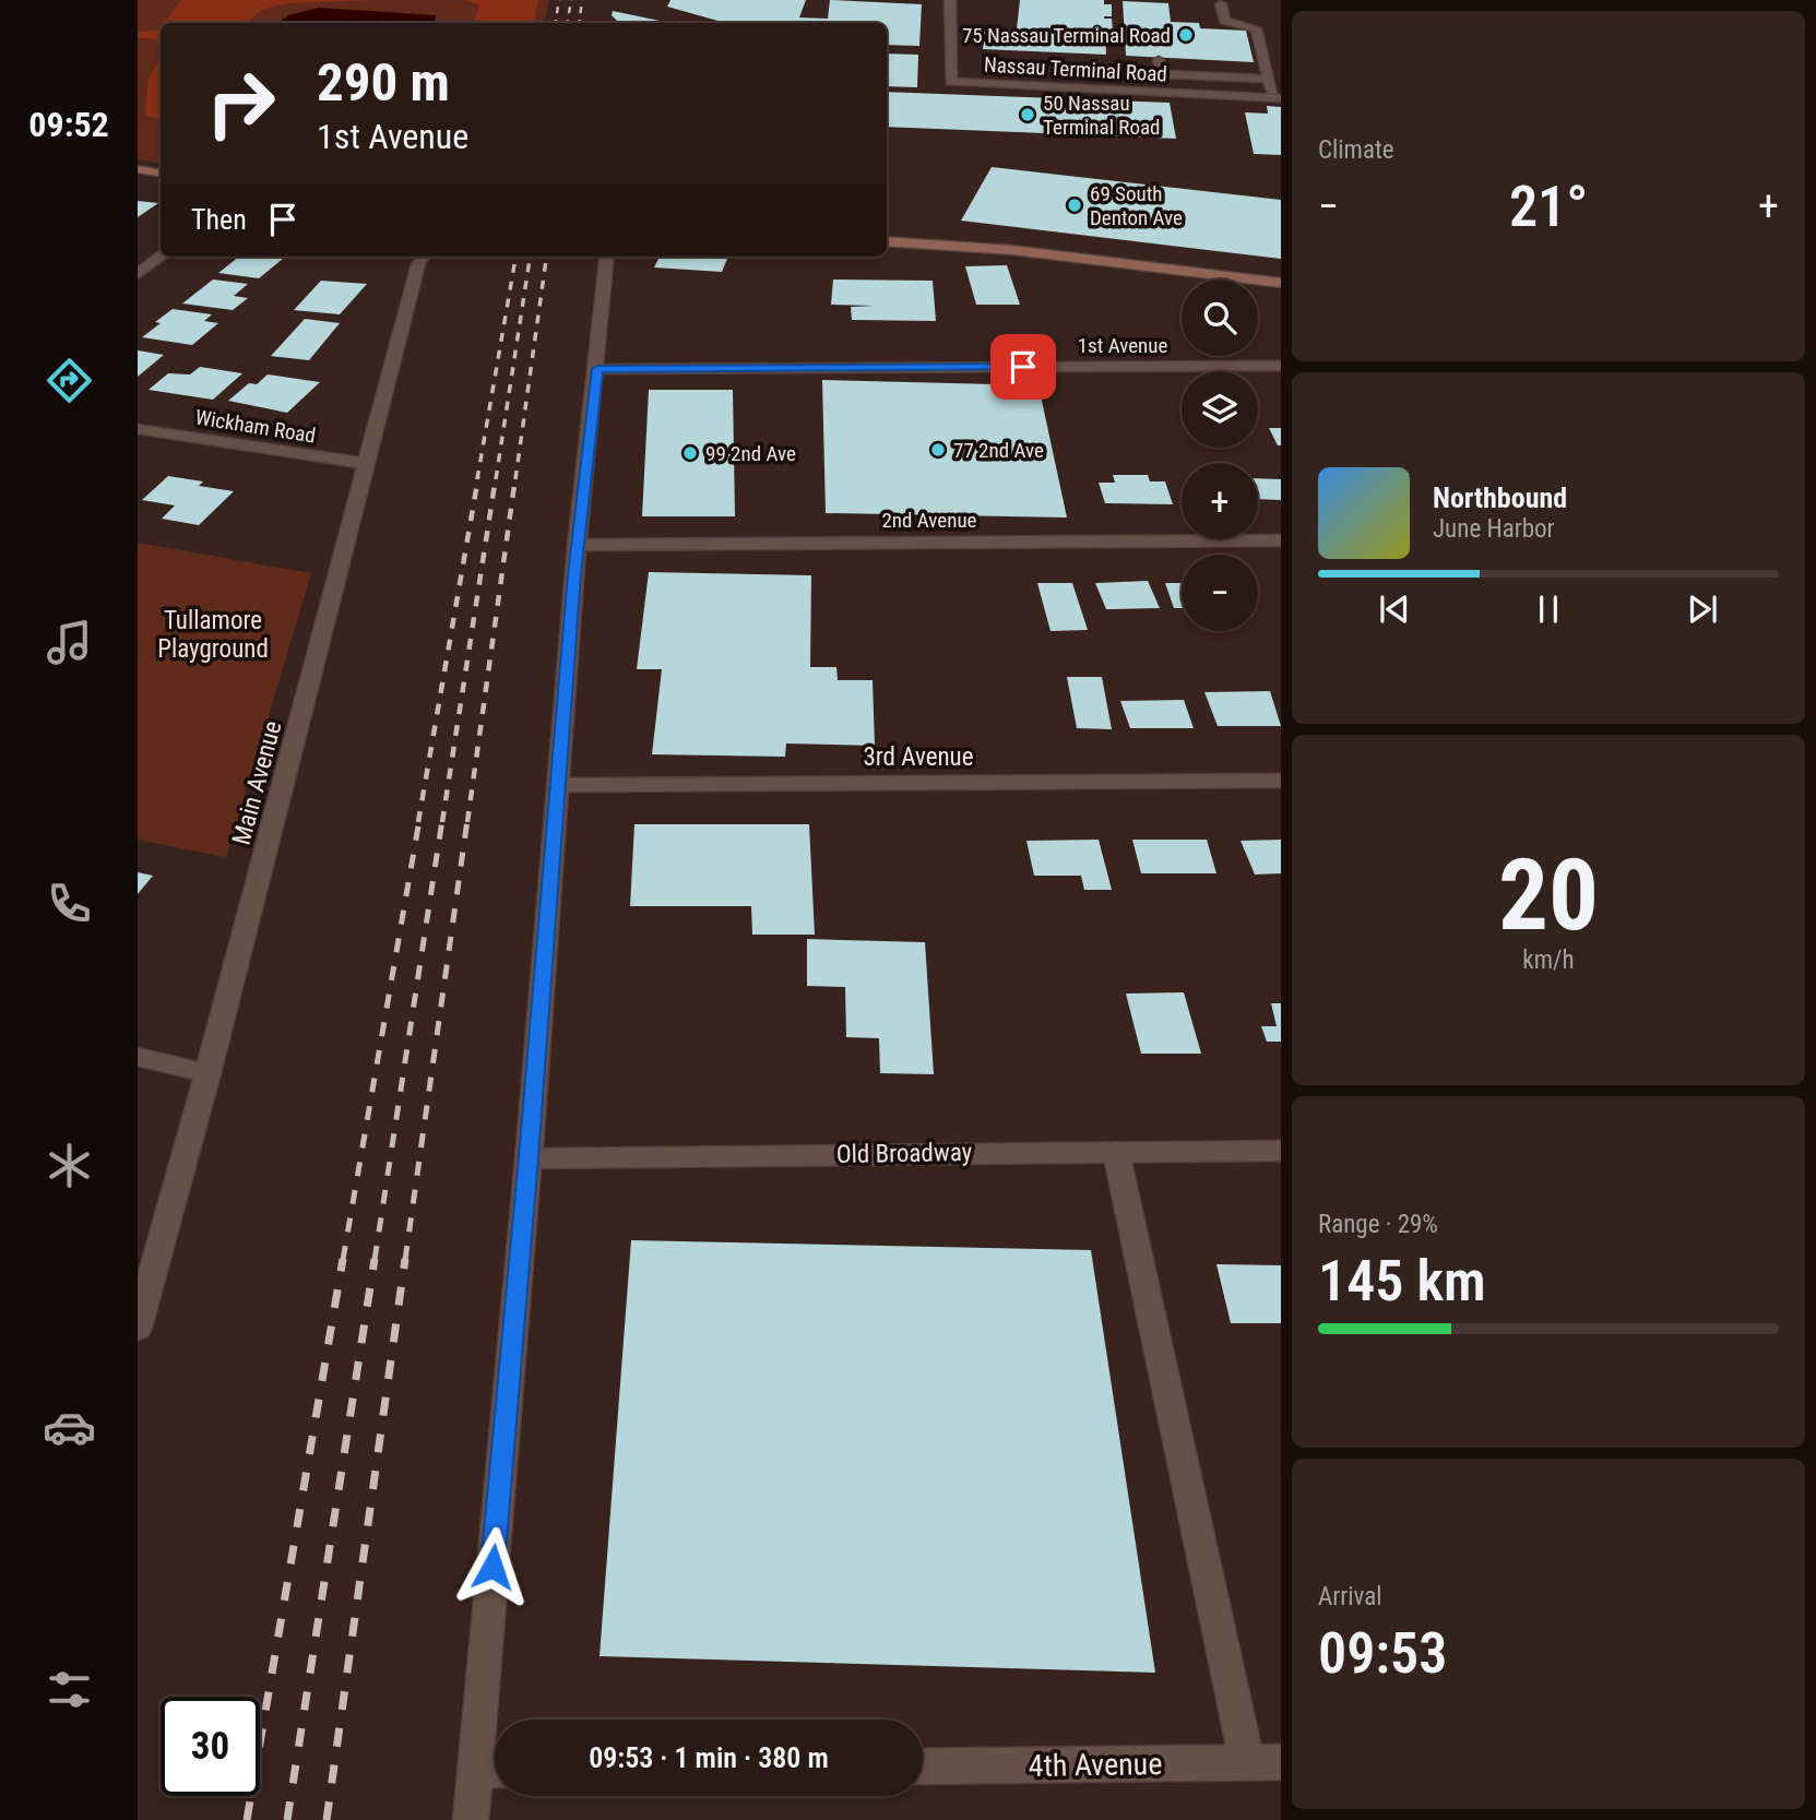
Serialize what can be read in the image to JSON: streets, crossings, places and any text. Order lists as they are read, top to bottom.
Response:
{
  "streets": {
    "street": [
      "Nassau Terminal Road",
      "1st Avenue",
      "Wickham Road",
      "2nd Avenue",
      "3rd Avenue",
      "Main Avenue",
      "Old Broadway",
      "4th Avenue"
    ]
  },
  "crossings": [
    ["Wickham Road", "Main Avenue"]
  ],
  "parks": ["Tullamore Playground"],
  "places": [
    "75 Nassau Terminal Road",
    "50 Nassau Terminal Road",
    "69 South Denton Ave",
    "77 2nd Ave",
    "99 2nd Ave"
  ],
  "page": {
    "tabs": "09:52",
    "tile": [
      "Climate",
      ["20", "km/h"],
      ["Range · 29%", "145 km"],
      ["Arrival", "09:53"]
    ],
    "turn": ["290 m", "1st Avenue"],
    "heat": ["−", "21°", "+"],
    "then": "Then",
    "map_buttons": ["+", "−"],
    "song": ["Northbound", "June Harbor"],
    "limit": "30",
    "trip": "09:53 · 1 min · 380 m"
  }
}
